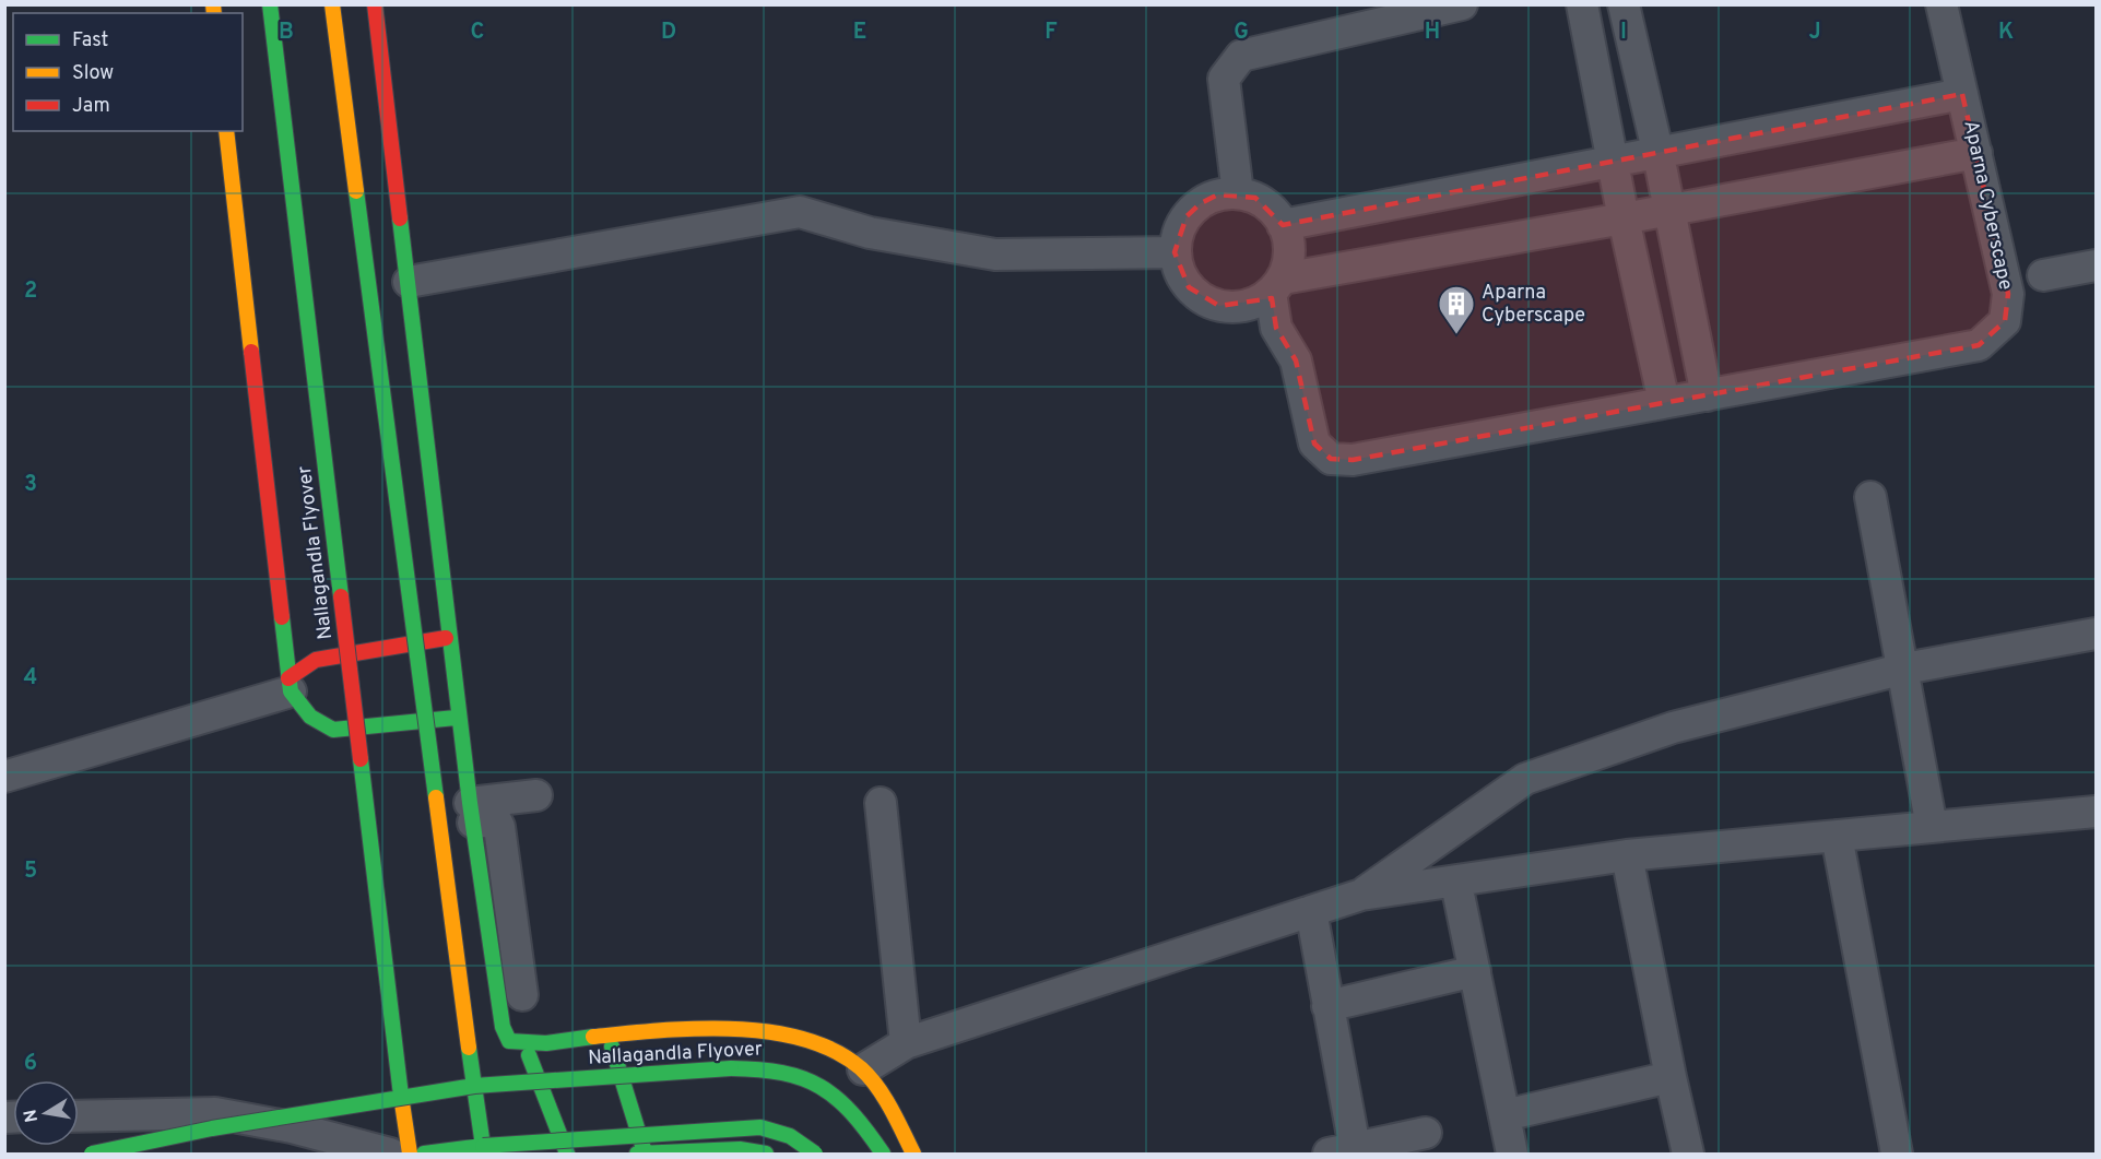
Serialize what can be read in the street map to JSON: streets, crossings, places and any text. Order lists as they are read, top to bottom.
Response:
{
  "streets": {
    "main road": ["Nallagandla Flyover"],
    "street": ["Aparna Cyberscape"]
  },
  "places": {
    "building": ["Aparna Cyberscape"]
  },
  "legend": ["Fast", "Slow", "Jam"],
  "north": "left",
  "grid": {
    "columns": [
      "B",
      "C",
      "D",
      "E",
      "F",
      "G",
      "H",
      "I",
      "J",
      "K"
    ],
    "rows": [
      "2",
      "3",
      "4",
      "5",
      "6"
    ]
  }
}
